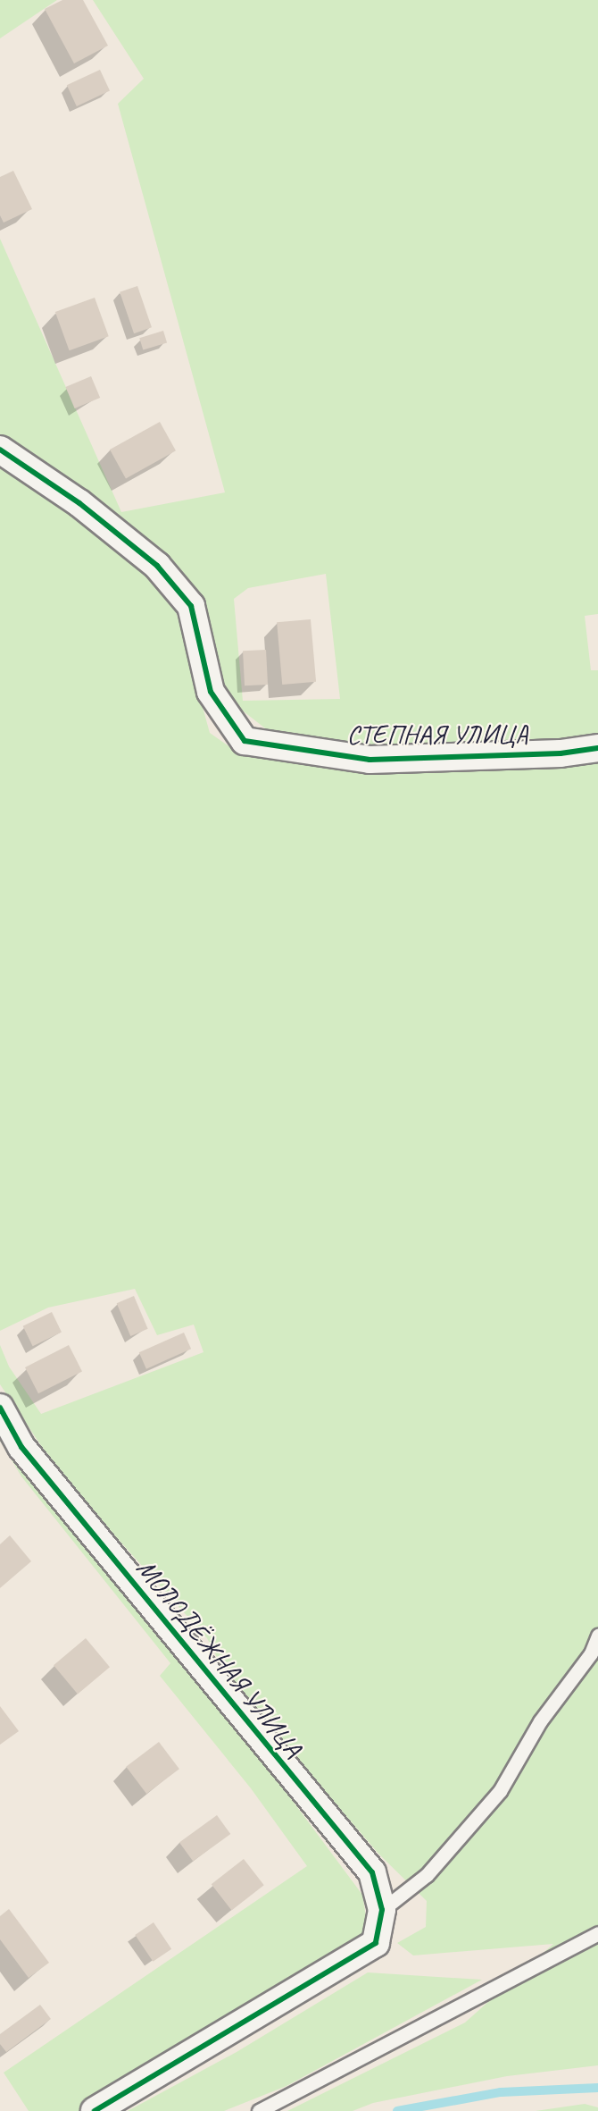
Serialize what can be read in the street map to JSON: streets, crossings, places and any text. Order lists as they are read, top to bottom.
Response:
{
  "streets": {
    "street": ["СТЕПНАЯ УЛИЦА", "МОЛОДЁЖНАЯ УЛИЦА"]
  }
}
